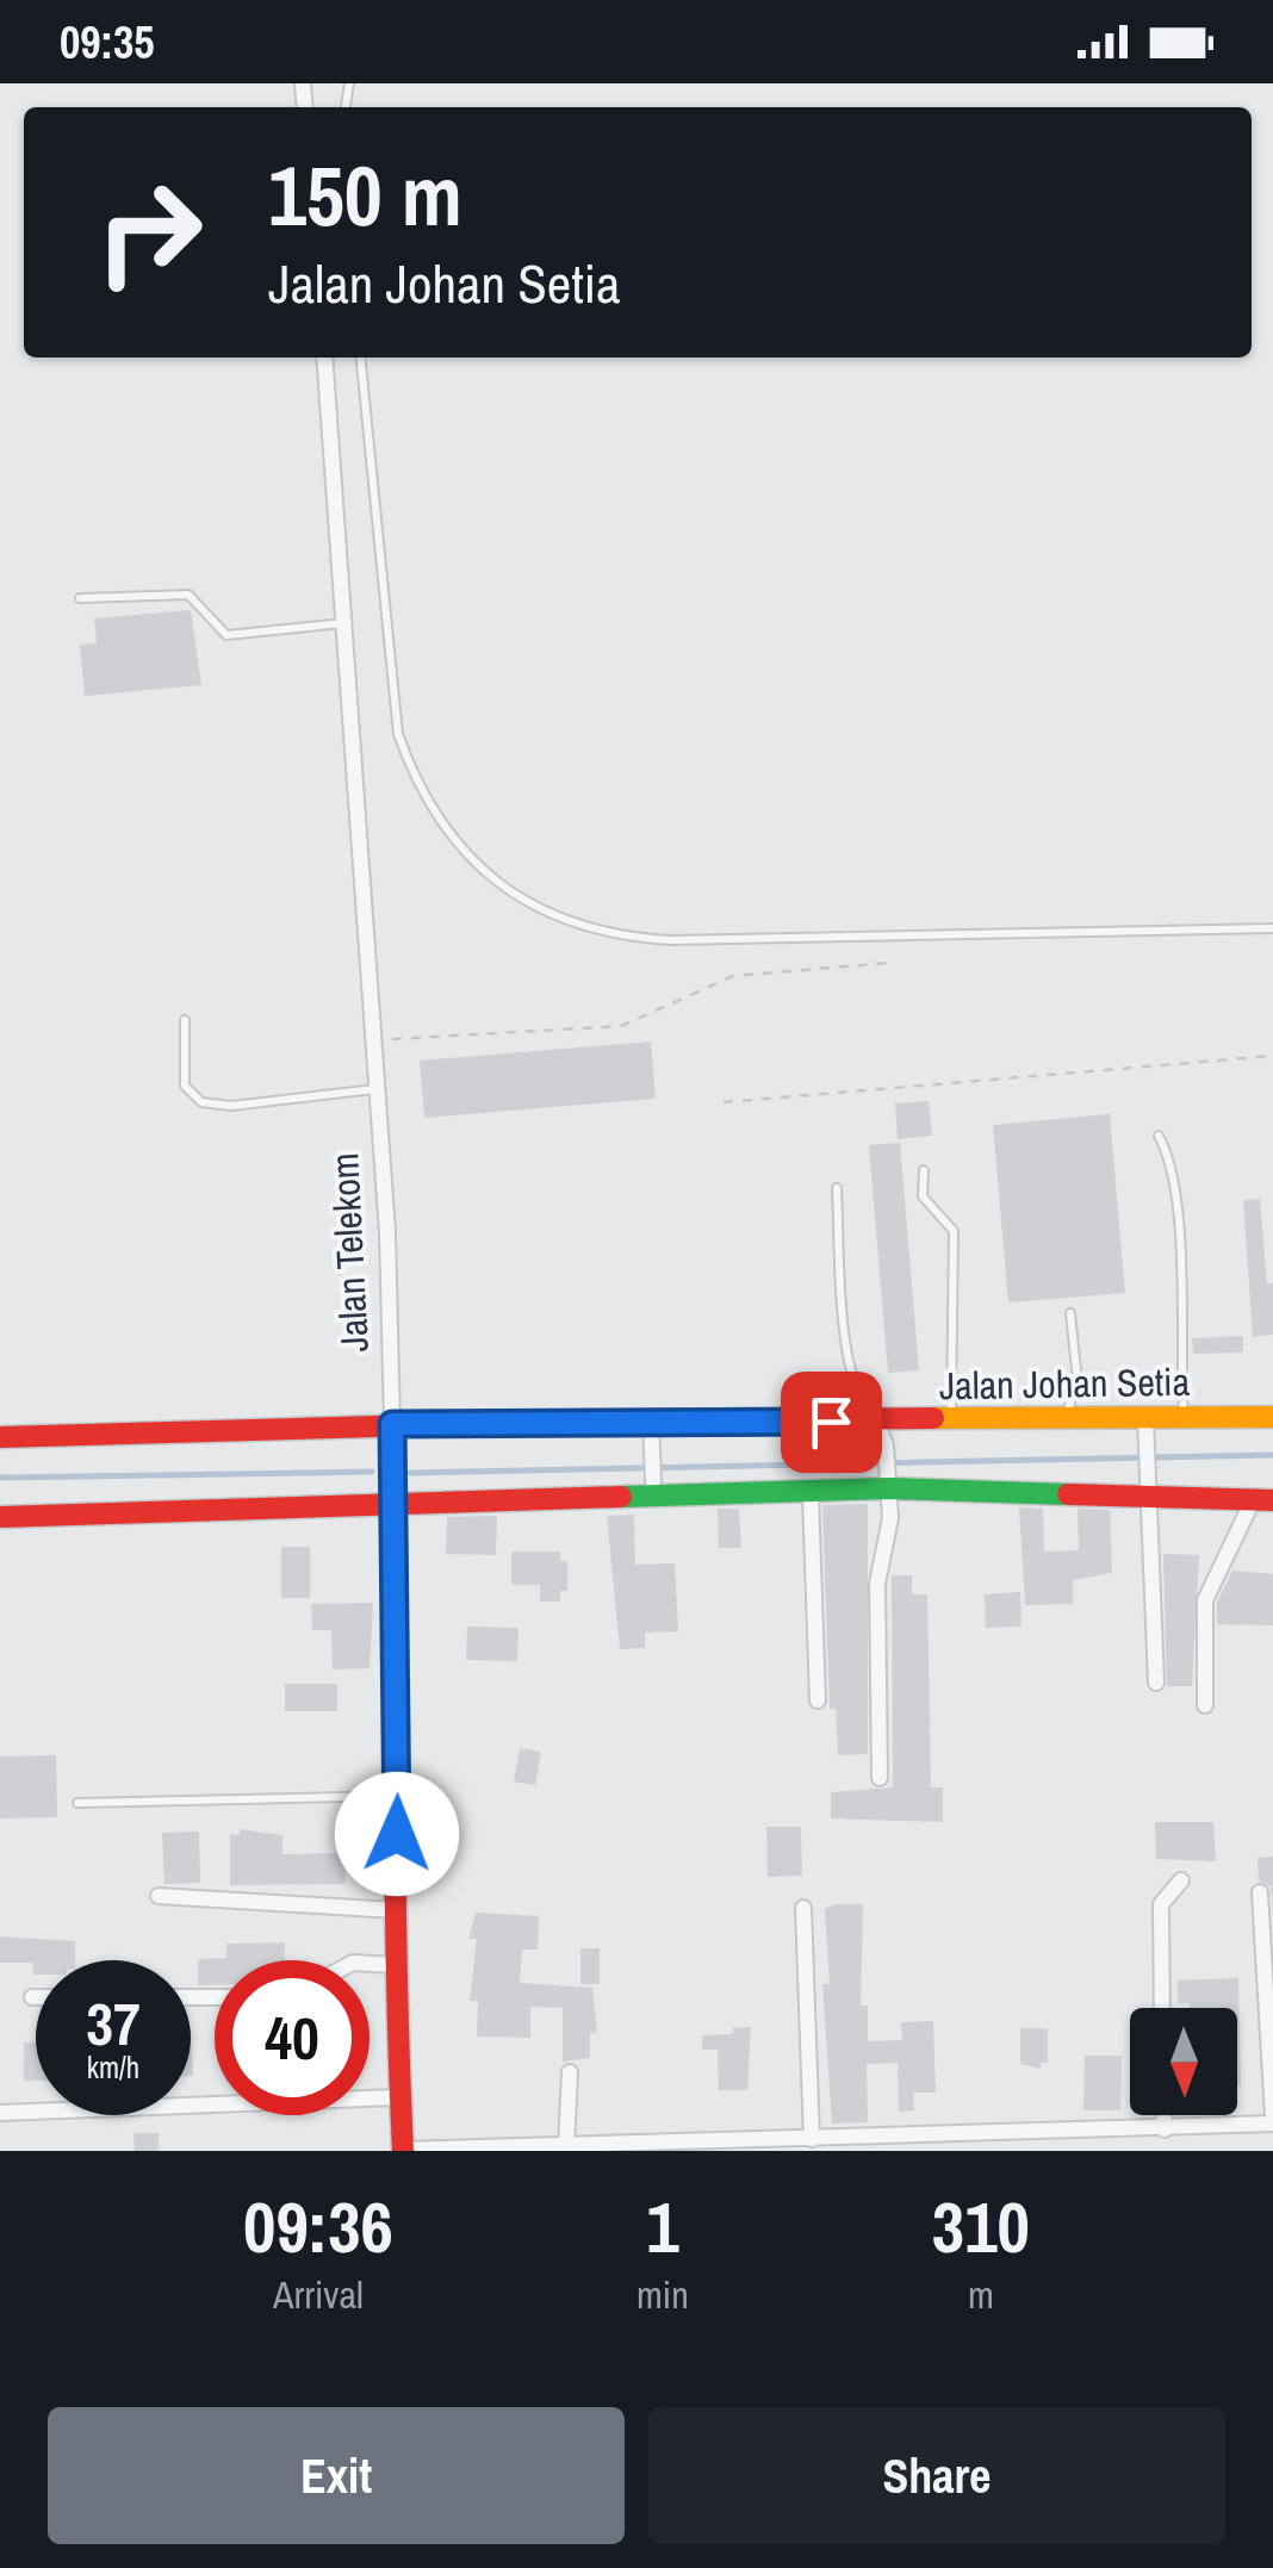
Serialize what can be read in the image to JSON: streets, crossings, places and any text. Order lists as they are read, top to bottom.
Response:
{
  "streets": {
    "street": ["Jalan Telekom", "Jalan Johan Setia"]
  },
  "crossings": [
    ["Jalan Telekom", "Jalan Johan Setia"]
  ],
  "north": "bottom",
  "page": {
    "status": "09:35",
    "turn": ["150 m", "Jalan Johan Setia"],
    "speed": "37 km/h",
    "limit": "40",
    "eta": [
      "09:36",
      "Arrival",
      "1",
      "min",
      "310",
      "m"
    ],
    "buttons": ["Exit", "Share"]
  }
}
